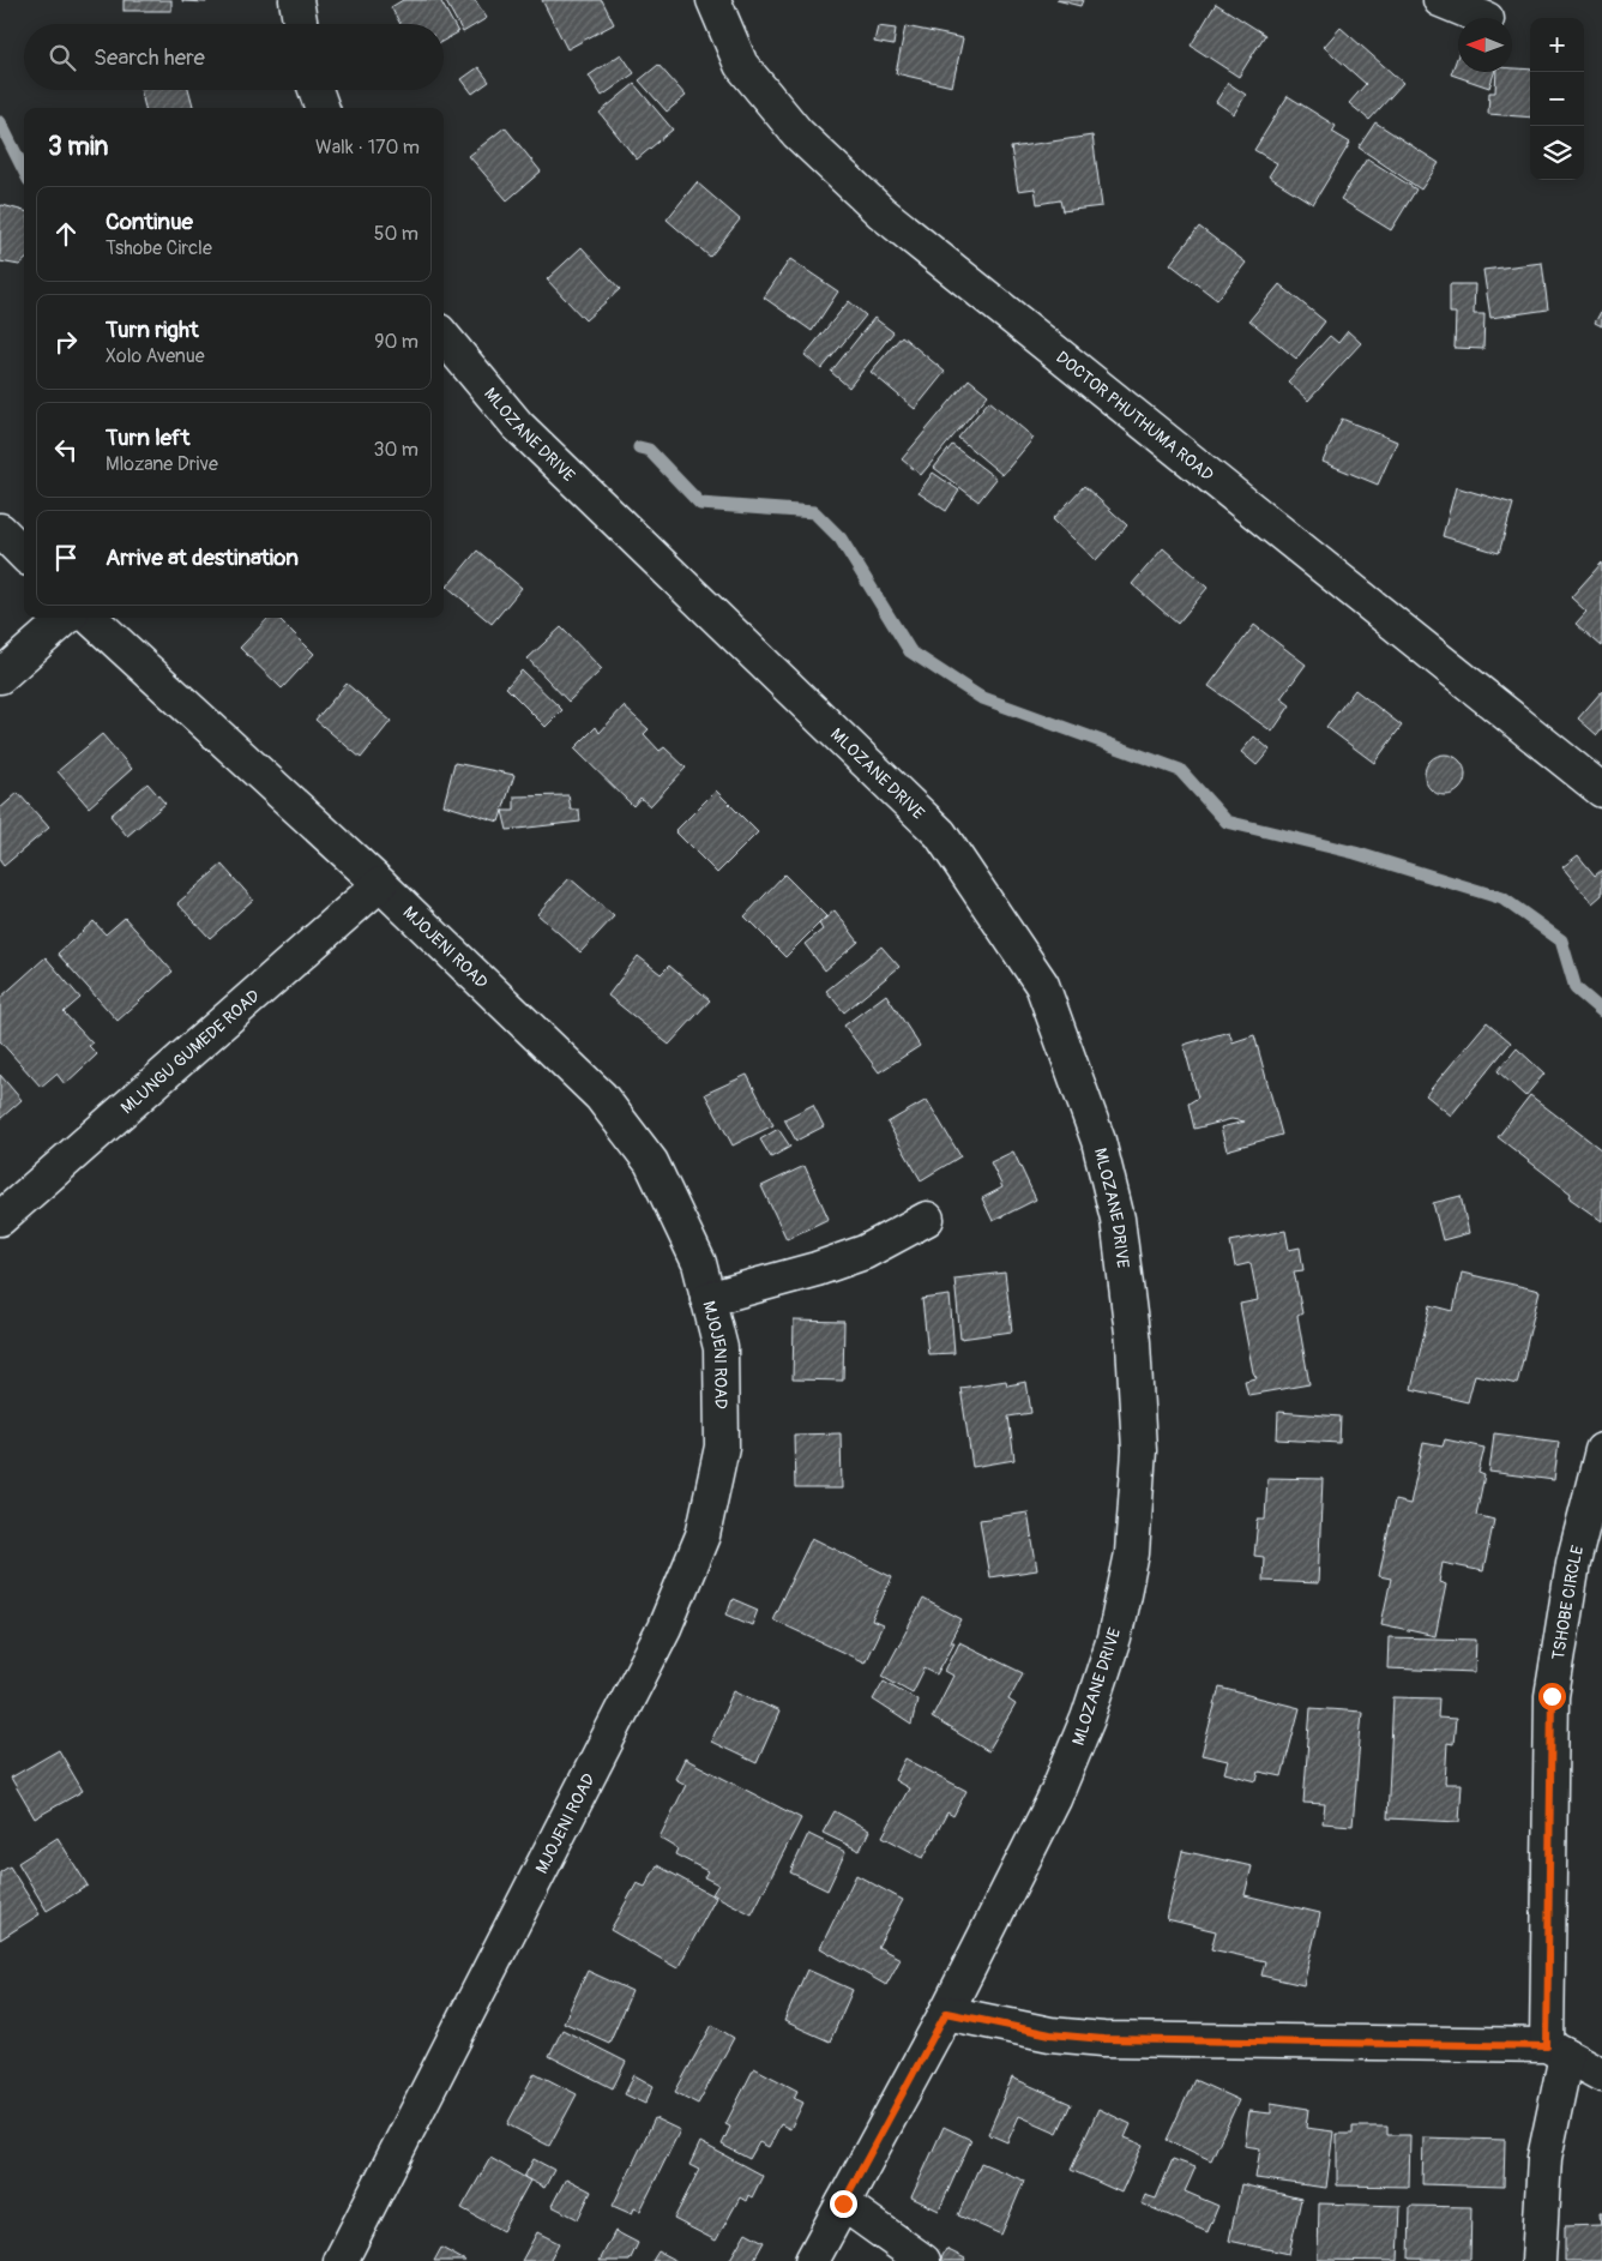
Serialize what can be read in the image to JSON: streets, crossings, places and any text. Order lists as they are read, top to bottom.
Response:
{
  "streets": {
    "street": [
      "DOCTOR PHUTHUMA ROAD",
      "MLOZANE DRIVE",
      "MJOJENI ROAD",
      "MLUNGU GUMEDE ROAD",
      "TSHOBE CIRCLE"
    ]
  },
  "crossings": [
    ["MJOJENI ROAD", "MLUNGU GUMEDE ROAD"]
  ],
  "north": "left",
  "page": {
    "map_buttons": ["+", "−"],
    "search": "Search here",
    "heading": ["3 min", "Walk · 170 m"],
    "list": [
      ["Continue", "Tshobe Circle", "50 m"],
      ["Turn right", "Xolo Avenue", "90 m"],
      ["Turn left", "Mlozane Drive", "30 m"],
      "Arrive at destination"
    ]
  }
}
